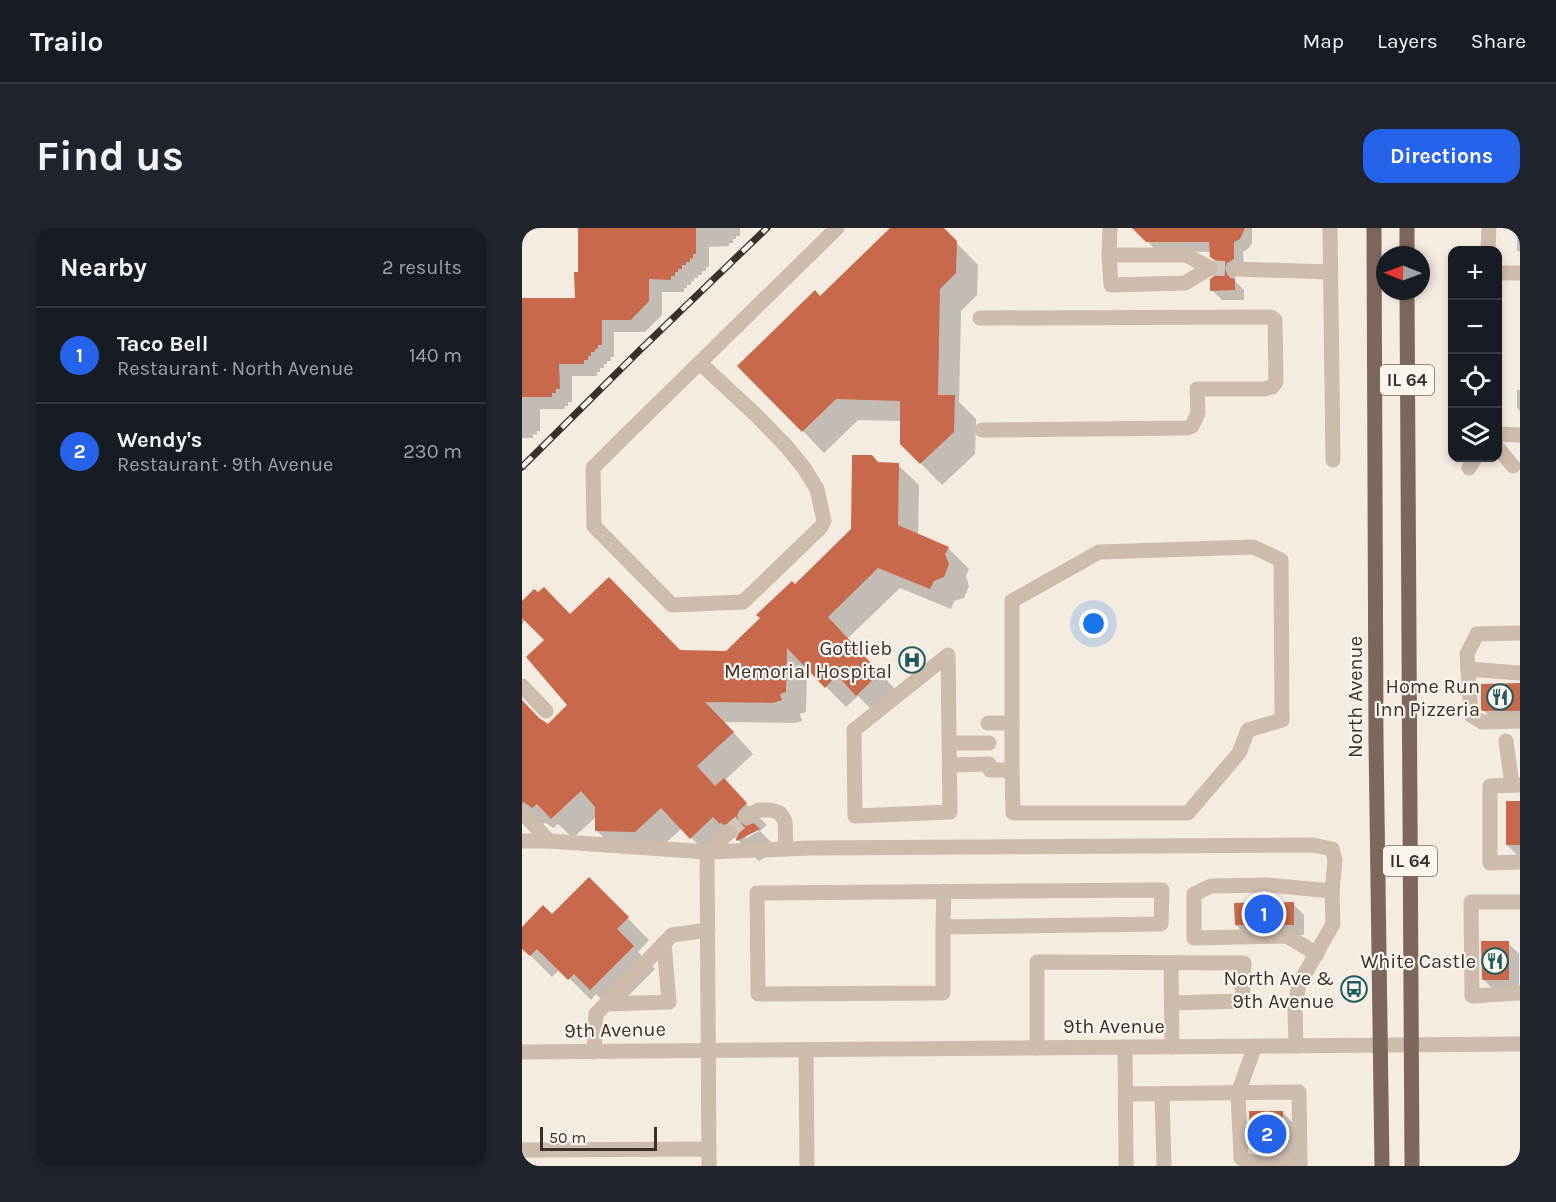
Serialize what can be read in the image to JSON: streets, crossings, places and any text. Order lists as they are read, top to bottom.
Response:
{
  "streets": {
    "main road": ["IL 64", "North Avenue"],
    "street": ["9th Avenue"]
  },
  "crossings": [
    ["IL 64", "9th Avenue"],
    ["North Avenue", "9th Avenue"]
  ],
  "places": {
    "hospital": ["Gottlieb Memorial Hospital"],
    "restaurant": ["Home Run Inn Pizzeria", "White Castle"],
    "bus stop": ["North Ave & 9th Avenue"]
  },
  "scale_bar": "50 m",
  "north": "left",
  "page": {
    "header": "Trailo",
    "nav": ["Map", "Layers", "Share"],
    "buttons": "Directions",
    "title": "Find us",
    "heading": ["Nearby", "2 results"],
    "map_buttons": ["+", "−"],
    "list": [
      {
        "mark": "1",
        "name": "Taco Bell",
        "note": "Restaurant · North Avenue",
        "value": "140 m"
      },
      {
        "mark": "2",
        "name": "Wendy's",
        "note": "Restaurant · 9th Avenue",
        "value": "230 m"
      }
    ],
    "pins": ["1", "2"],
    "scale": "50 m"
  }
}
